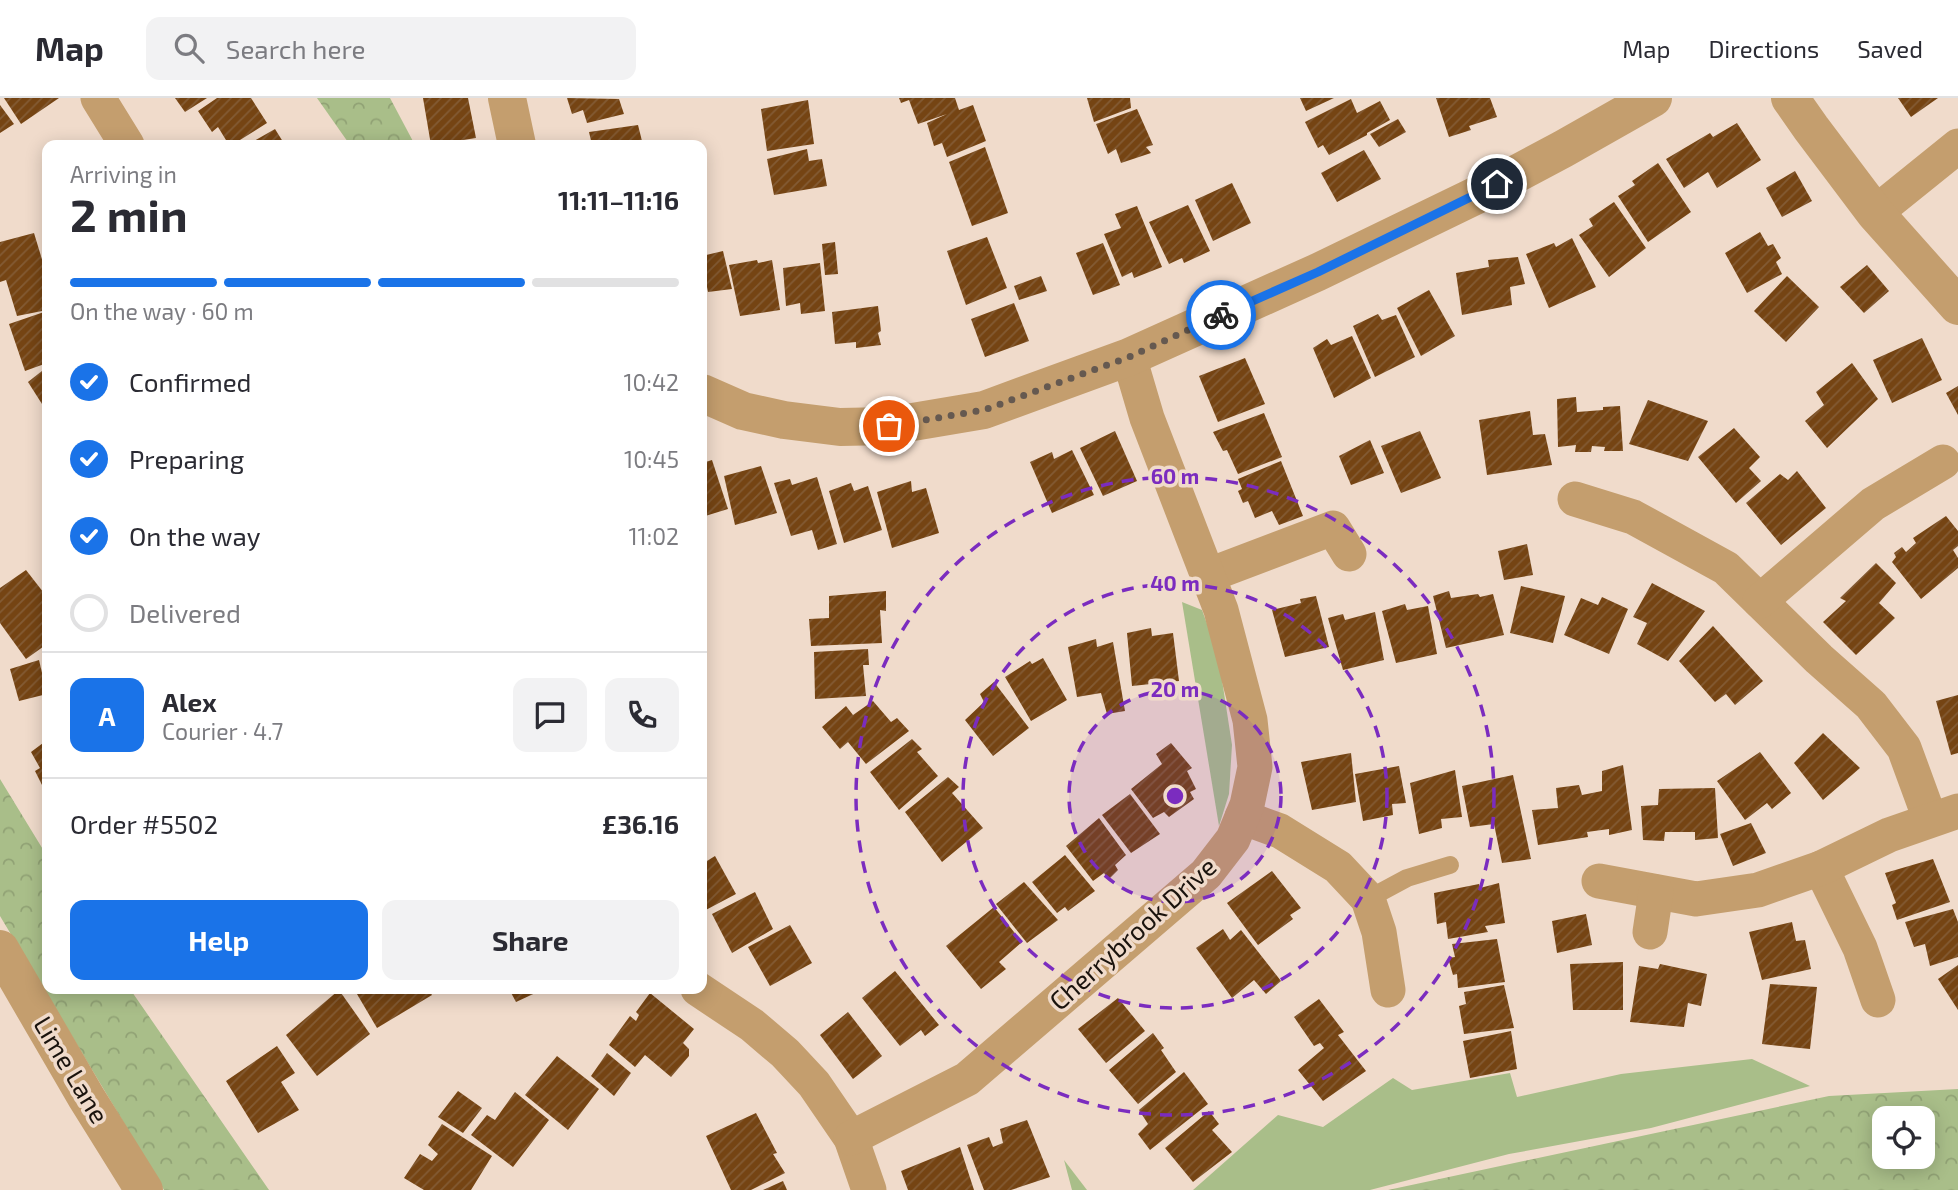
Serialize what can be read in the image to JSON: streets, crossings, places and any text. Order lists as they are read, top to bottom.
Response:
{
  "streets": {
    "street": ["Cherrybrook Drive", "Lime Lane"]
  },
  "page": {
    "header": "Map",
    "search": "Search here",
    "nav": ["Map", "Directions", "Saved"],
    "heading": ["2 min", "Arriving in", "11:11–11:16"],
    "panel": [
      "Alex",
      "Courier · 4.7",
      "Order #5502",
      "£36.16"
    ],
    "bar": "On the way · 60 m",
    "list": [
      ["Confirmed", "10:42"],
      ["Preparing", "10:45"],
      ["On the way", "11:02"],
      "Delivered"
    ],
    "round": "A",
    "buttons": ["Help", "Share"]
  },
  "rings": ["60 m", "40 m", "20 m"]
}
